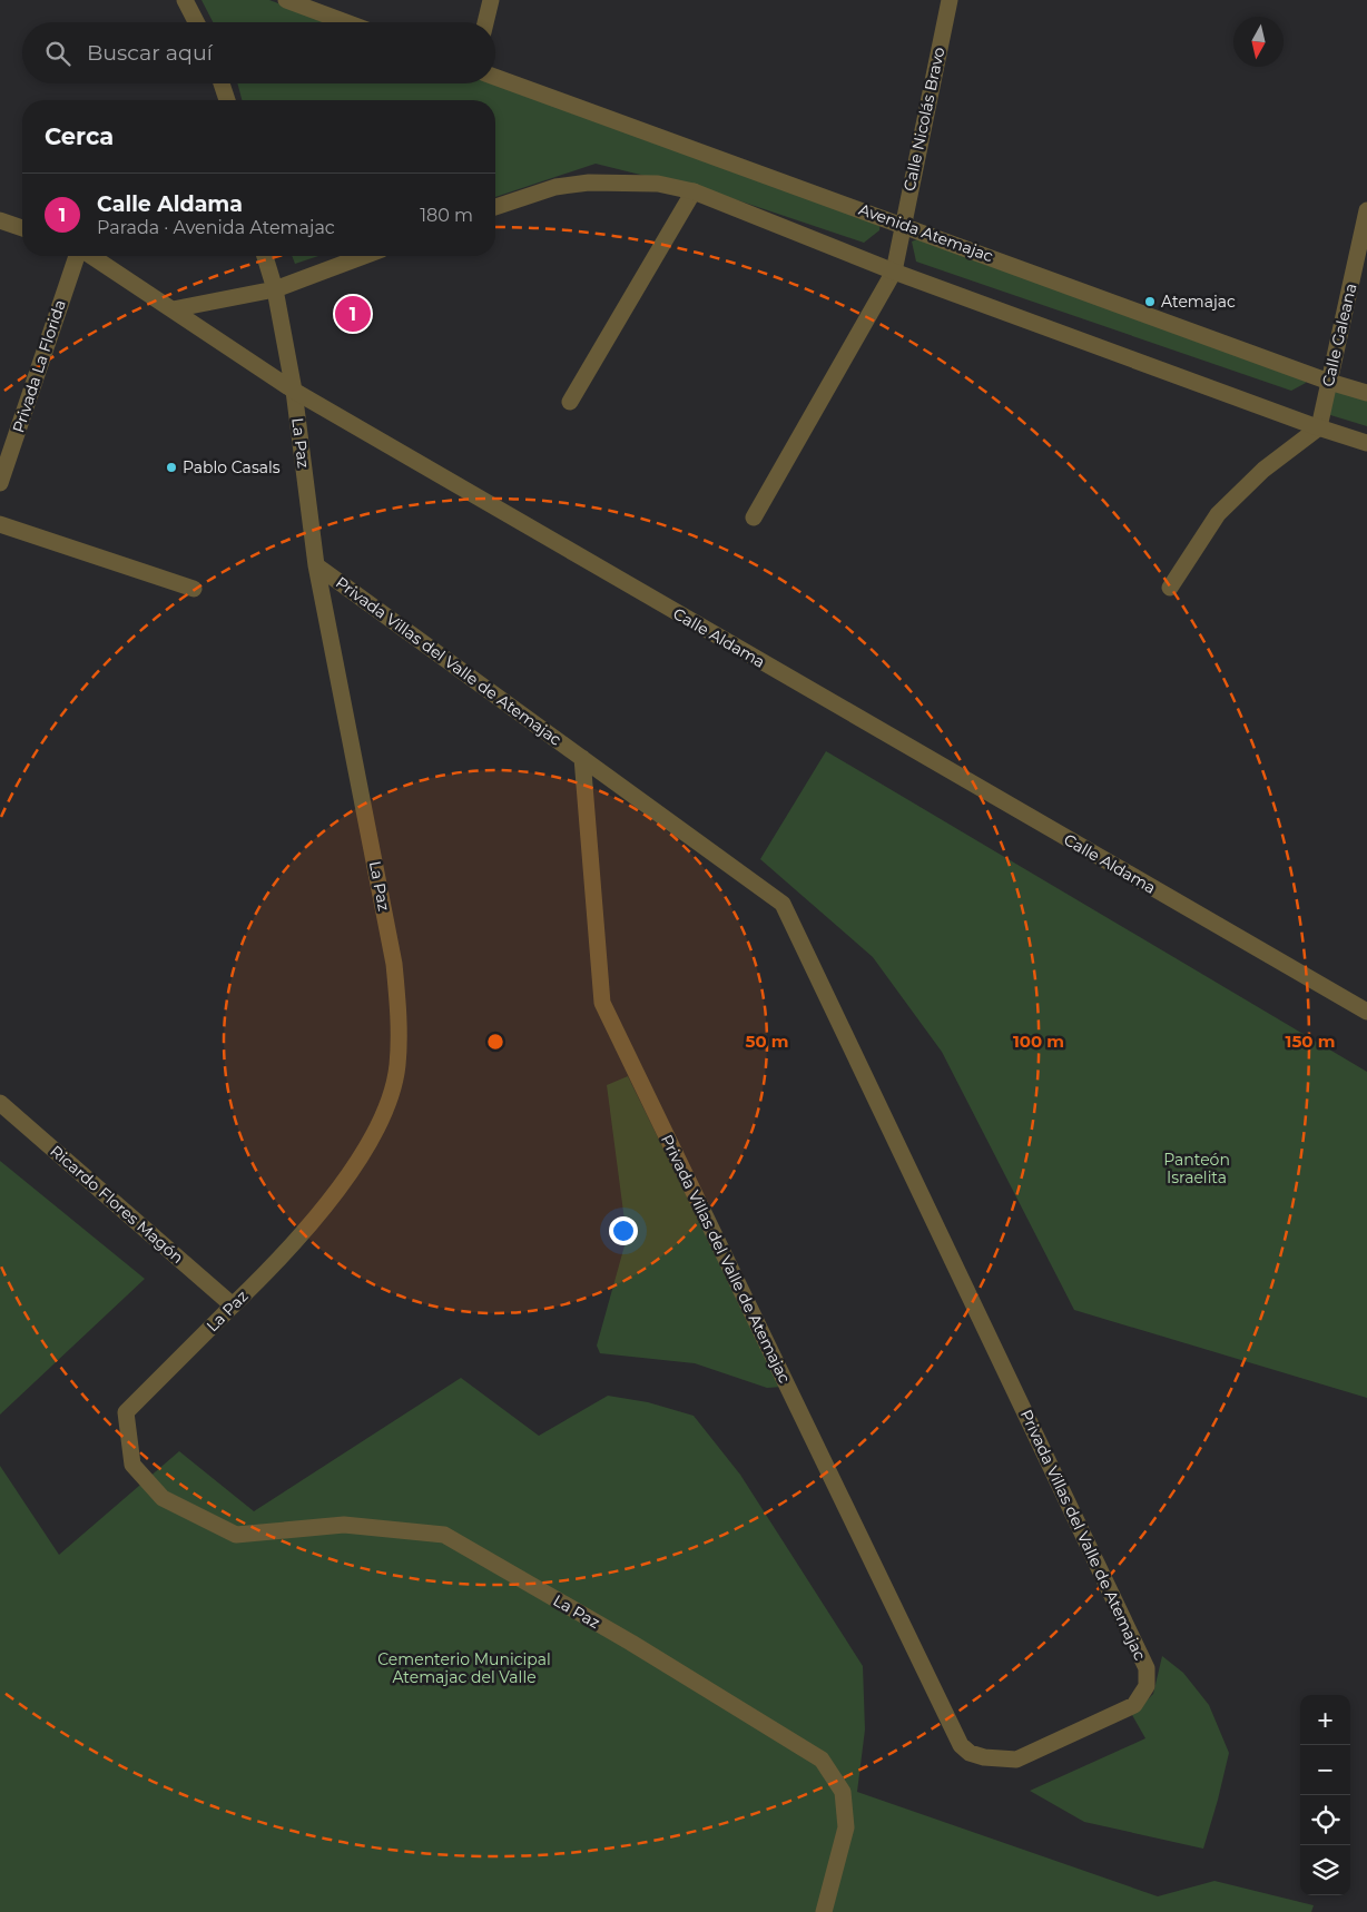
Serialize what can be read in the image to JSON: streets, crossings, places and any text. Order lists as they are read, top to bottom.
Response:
{
  "streets": {
    "street": [
      "Calle Nicolás Bravo",
      "Avenida Atemajac",
      "Calle Galeana",
      "Privada La Florida",
      "La Paz",
      "Calle Aldama",
      "Privada Villas del Valle de Atemajac",
      "Ricardo Flores Magón"
    ]
  },
  "crossings": [
    ["Calle Nicolás Bravo", "Avenida Atemajac"],
    ["Avenida Atemajac", "Calle Galeana"],
    ["La Paz", "Calle Aldama"],
    ["La Paz", "Privada Villas del Valle de Atemajac"],
    ["La Paz", "Ricardo Flores Magón"]
  ],
  "parks": ["Panteón Israelita", "Cementerio Municipal Atemajac del Valle"],
  "places": ["Atemajac", "Pablo Casals"],
  "north": "bottom",
  "page": {
    "search": "Buscar aquí",
    "heading": "Cerca",
    "list": [
      {
        "mark": "1",
        "name": "Calle Aldama",
        "note": "Parada · Avenida Atemajac",
        "value": "180 m"
      }
    ],
    "pins": "1",
    "map_buttons": ["+", "−"]
  },
  "rings": ["50 m", "100 m", "150 m"]
}
